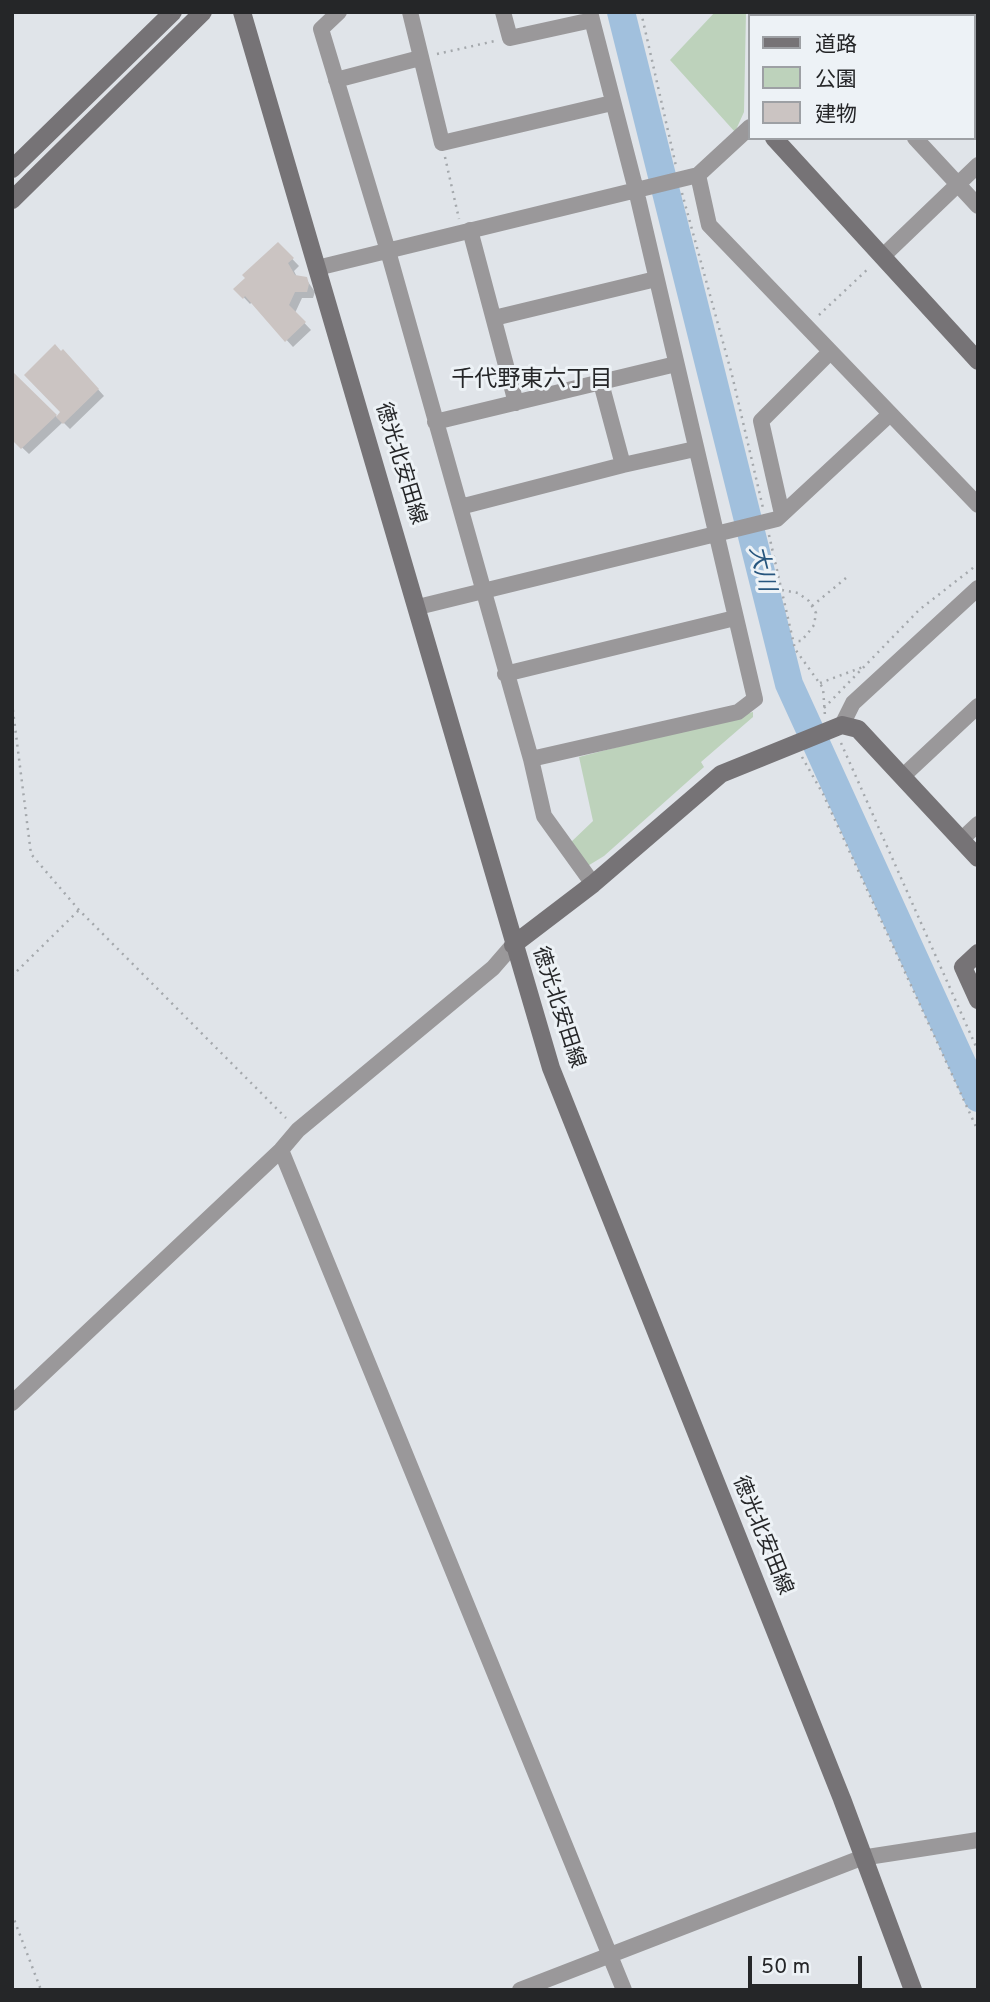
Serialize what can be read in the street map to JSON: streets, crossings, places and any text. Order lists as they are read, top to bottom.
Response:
{
  "streets": {
    "main road": ["徳光北安田線"]
  },
  "districts": ["千代野東六丁目"],
  "water": ["大川"],
  "legend": ["道路", "公園", "建物"],
  "scale_bar": "50 m"
}
